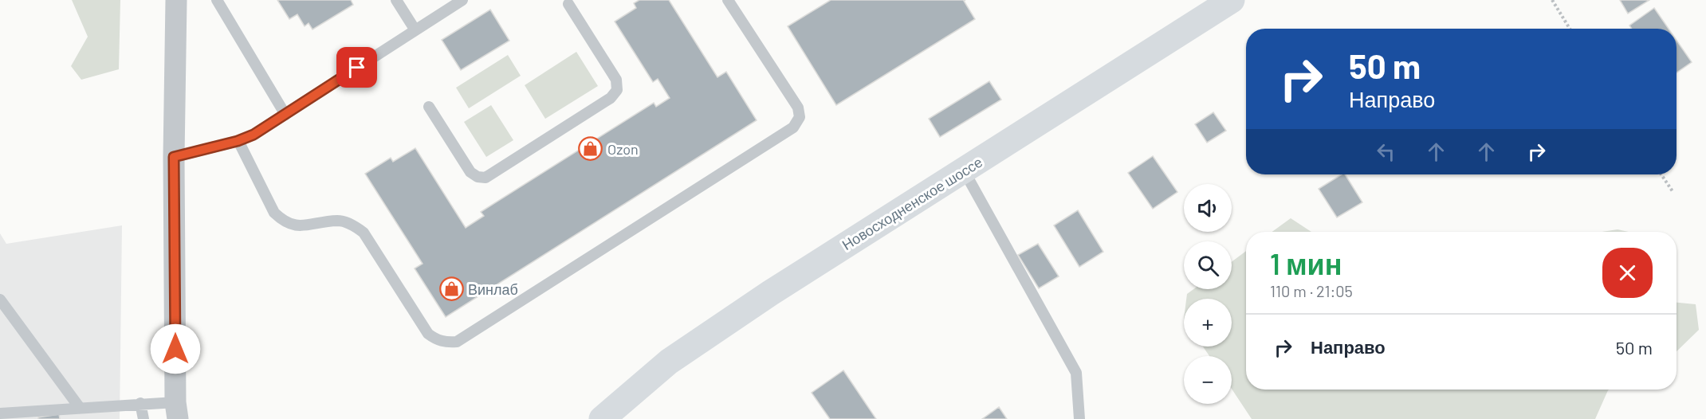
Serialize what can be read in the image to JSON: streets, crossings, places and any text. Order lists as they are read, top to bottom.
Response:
{
  "streets": {
    "main road": ["Новосходненское шоссе"]
  },
  "places": {
    "shop": ["Ozon", "Винлаб"]
  },
  "page": {
    "turn": ["50 m", "Направо"],
    "map_buttons": ["+", "−"],
    "heading": ["1 мин", "110 m · 21:05"],
    "list": [
      {
        "name": "Направо",
        "value": "50 m"
      }
    ]
  }
}
